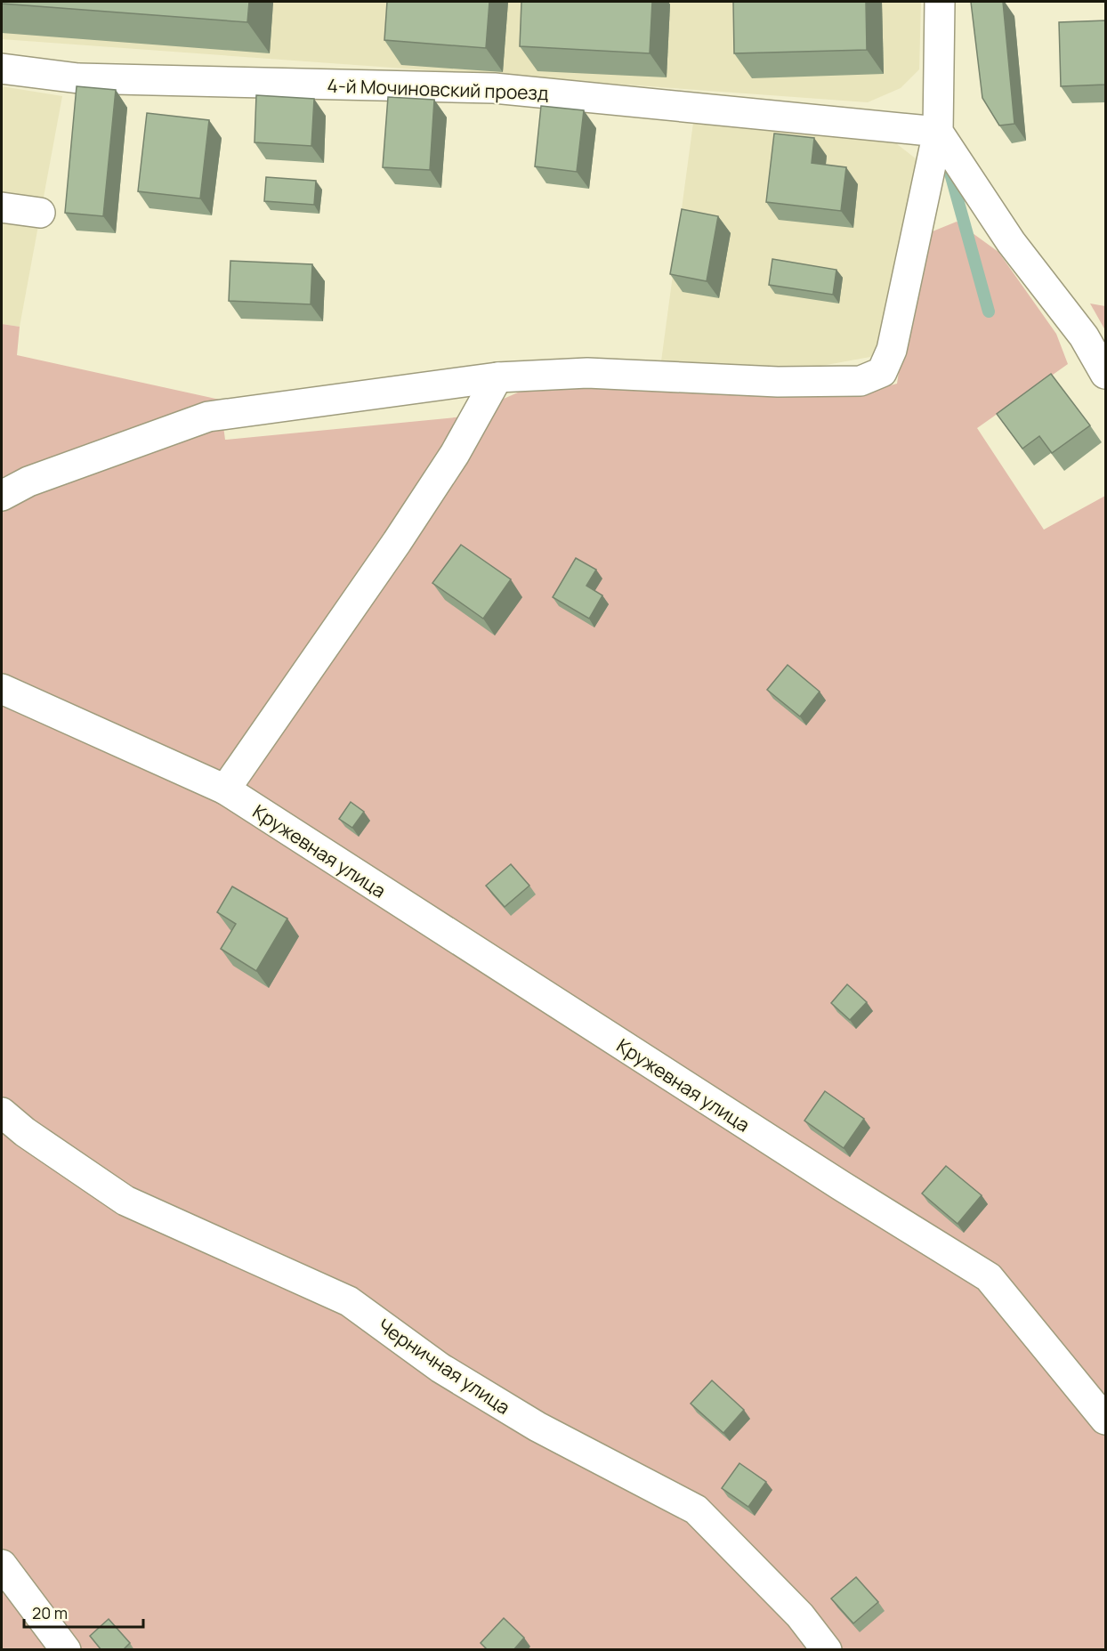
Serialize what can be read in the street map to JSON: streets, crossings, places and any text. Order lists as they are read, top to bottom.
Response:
{
  "streets": {
    "street": ["4-й Мочиновский проезд", "Кружевная улица", "Черничная улица"]
  },
  "scale_bar": "20 m"
}
